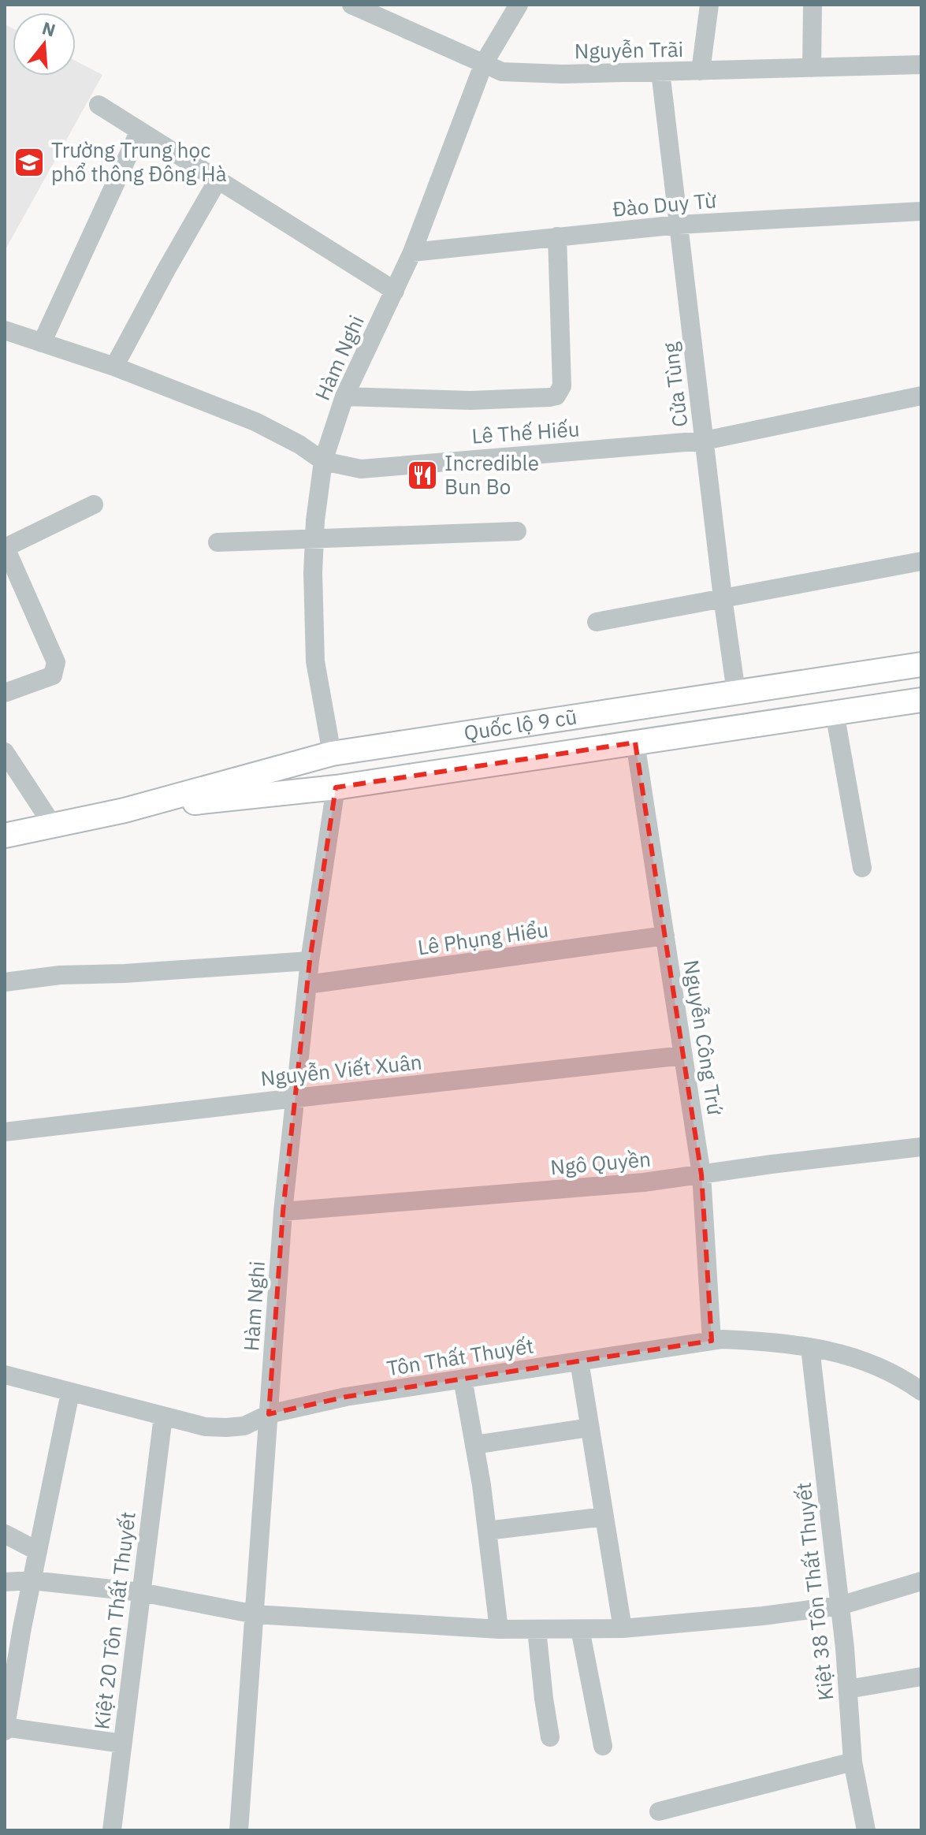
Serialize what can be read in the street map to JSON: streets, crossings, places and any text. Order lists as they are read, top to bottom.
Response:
{
  "streets": {
    "main road": ["Quốc lộ 9 cũ"],
    "street": [
      "Nguyễn Trãi",
      "Đào Duy Từ",
      "Hàm Nghi",
      "Cửa Tùng",
      "Lê Thế Hiếu",
      "Lê Phụng Hiểu",
      "Nguyễn Công Trứ",
      "Nguyễn Viết Xuân",
      "Ngô Quyền",
      "Tôn Thất Thuyết",
      "Kiệt 38 Tôn Thất Thuyết",
      "Kiệt 20 Tôn Thất Thuyết"
    ]
  },
  "crossings": [
    ["Nguyễn Trãi", "Hàm Nghi"],
    ["Nguyễn Trãi", "Cửa Tùng"],
    ["Đào Duy Từ", "Hàm Nghi"],
    ["Đào Duy Từ", "Cửa Tùng"],
    ["Hàm Nghi", "Lê Thế Hiếu"],
    ["Hàm Nghi", "Quốc lộ 9 cũ"],
    ["Hàm Nghi", "Lê Phụng Hiểu"],
    ["Hàm Nghi", "Nguyễn Viết Xuân"],
    ["Hàm Nghi", "Ngô Quyền"],
    ["Hàm Nghi", "Tôn Thất Thuyết"],
    ["Cửa Tùng", "Lê Thế Hiếu"],
    ["Cửa Tùng", "Quốc lộ 9 cũ"],
    ["Quốc lộ 9 cũ", "Nguyễn Công Trứ"],
    ["Lê Phụng Hiểu", "Nguyễn Công Trứ"],
    ["Nguyễn Công Trứ", "Nguyễn Viết Xuân"],
    ["Nguyễn Công Trứ", "Ngô Quyền"],
    ["Nguyễn Công Trứ", "Tôn Thất Thuyết"],
    ["Tôn Thất Thuyết", "Kiệt 38 Tôn Thất Thuyết"],
    ["Tôn Thất Thuyết", "Kiệt 20 Tôn Thất Thuyết"]
  ],
  "places": {
    "school or university": ["Trường Trung học phổ thông Đông Hà"],
    "restaurant": ["Incredible Bun Bo"]
  },
  "north": "top"
}
